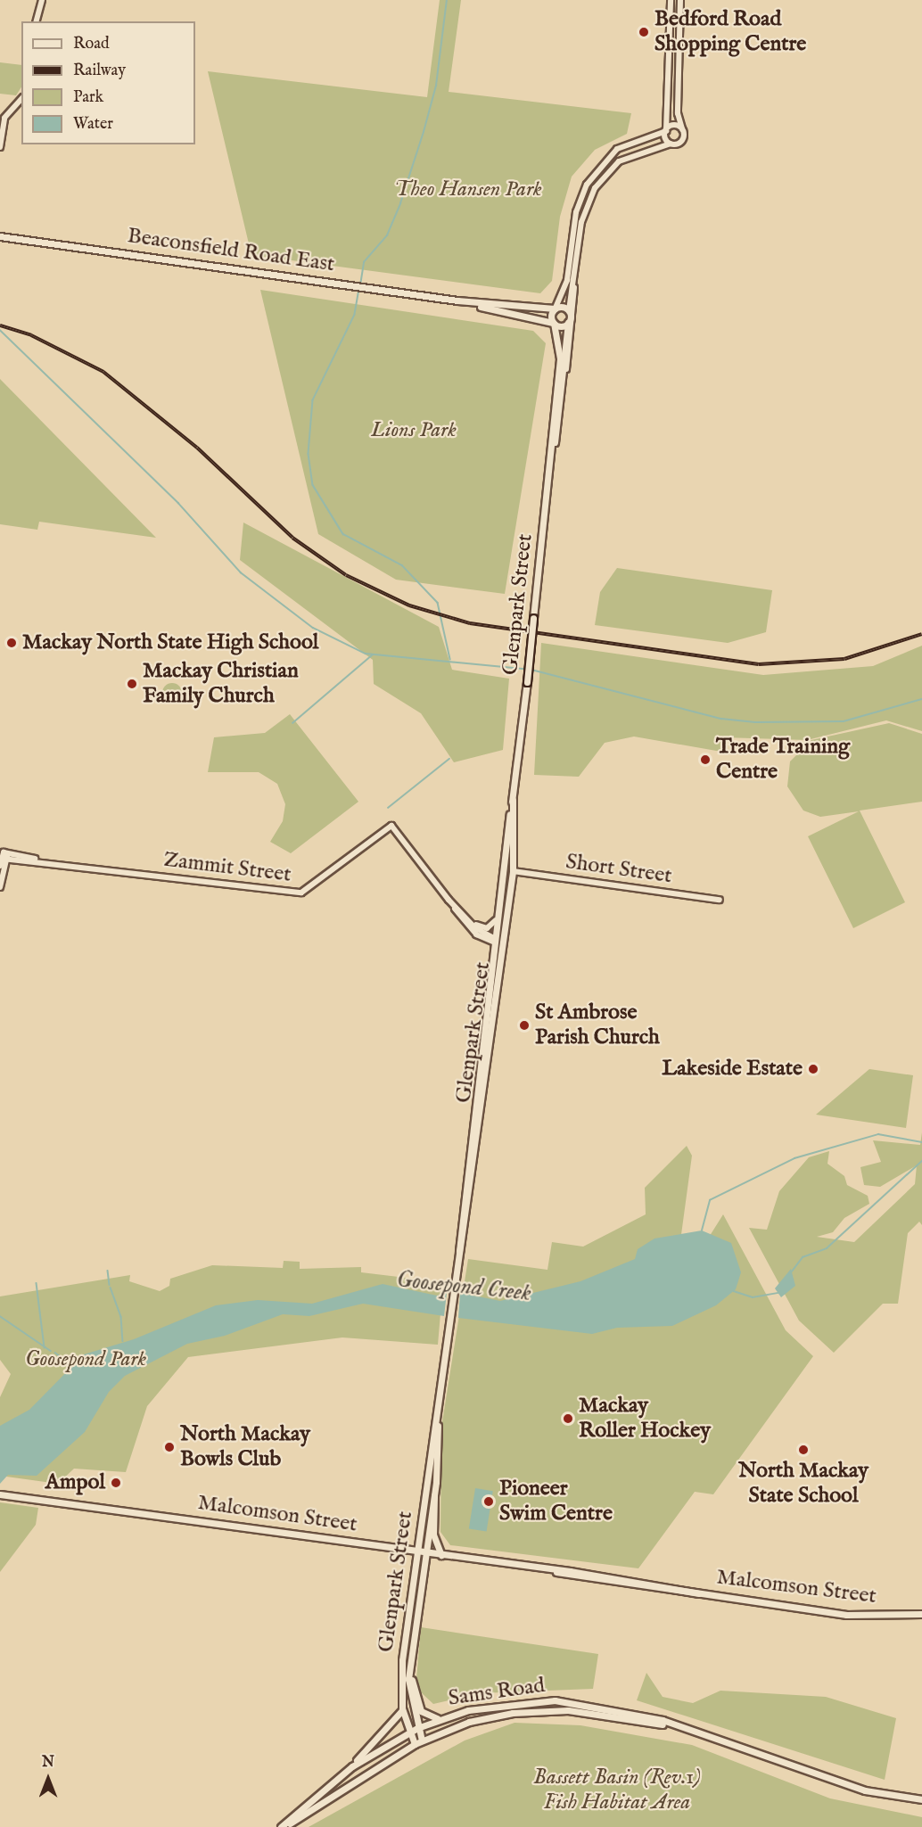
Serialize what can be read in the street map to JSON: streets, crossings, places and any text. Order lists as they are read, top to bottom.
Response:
{
  "streets": {
    "main road": [
      "Beaconsfield Road East",
      "Glenpark Street",
      "Malcomson Street",
      "Sams Road"
    ],
    "street": ["Zammit Street", "Short Street"]
  },
  "crossings": [
    ["Beaconsfield Road East", "Glenpark Street"],
    ["Glenpark Street", "Short Street"],
    ["Glenpark Street", "Malcomson Street"],
    ["Glenpark Street", "Sams Road"]
  ],
  "water": ["Goosepond Creek"],
  "parks": [
    "Theo Hansen Park",
    "Lions Park",
    "Goosepond Park",
    "Bassett Basin (Rev.1) Fish Habitat Area"
  ],
  "places": [
    "Bedford Road Shopping Centre",
    "Mackay North State High School",
    "Mackay Christian Family Church",
    "Trade Training Centre",
    "St Ambrose Parish Church",
    "Lakeside Estate",
    "Mackay Roller Hockey",
    "North Mackay Bowls Club",
    "North Mackay State School",
    "Ampol",
    "Pioneer Swim Centre"
  ],
  "legend": [
    "Road",
    "Railway",
    "Park",
    "Water"
  ],
  "north": "top"
}
